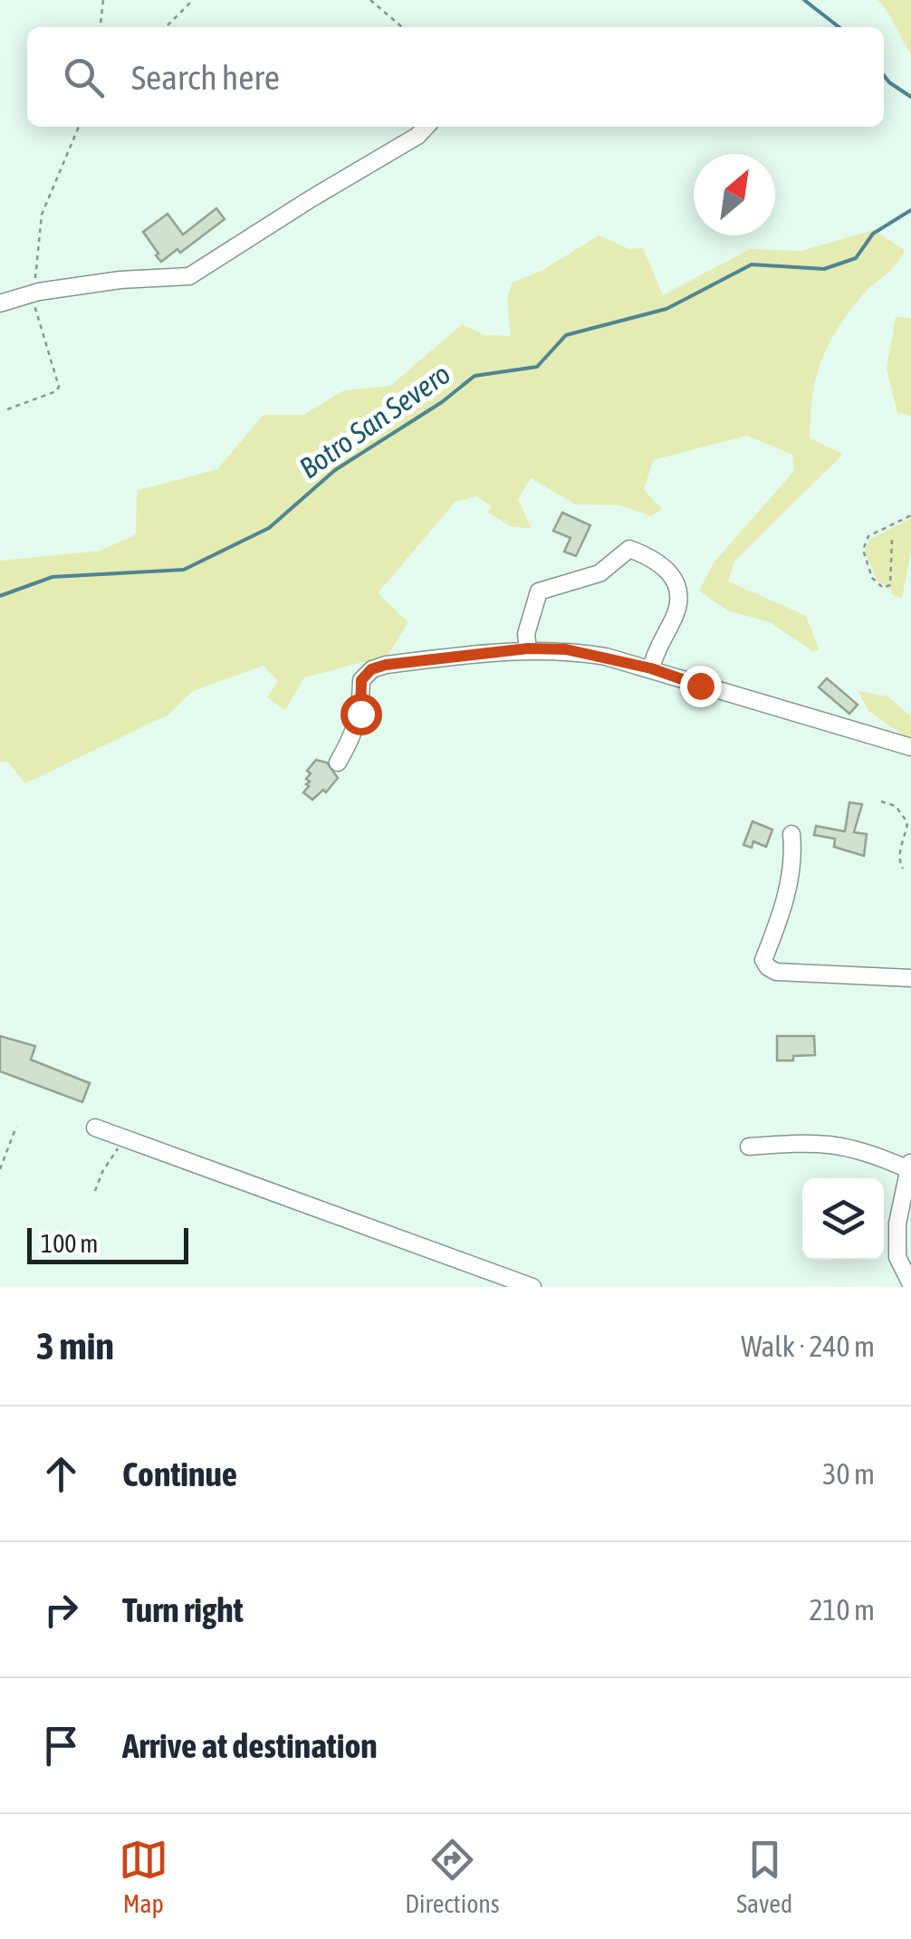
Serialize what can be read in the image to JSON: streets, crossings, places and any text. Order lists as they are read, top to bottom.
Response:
{
  "water": ["Botro San Severo"],
  "scale_bar": "100 m",
  "north": "top right",
  "page": {
    "search": "Search here",
    "scale": "100 m",
    "heading": ["3 min", "Walk · 240 m"],
    "list": [
      ["Continue", "30 m"],
      ["Turn right", "210 m"],
      "Arrive at destination"
    ],
    "nav": ["Map", "Directions", "Saved"]
  }
}
